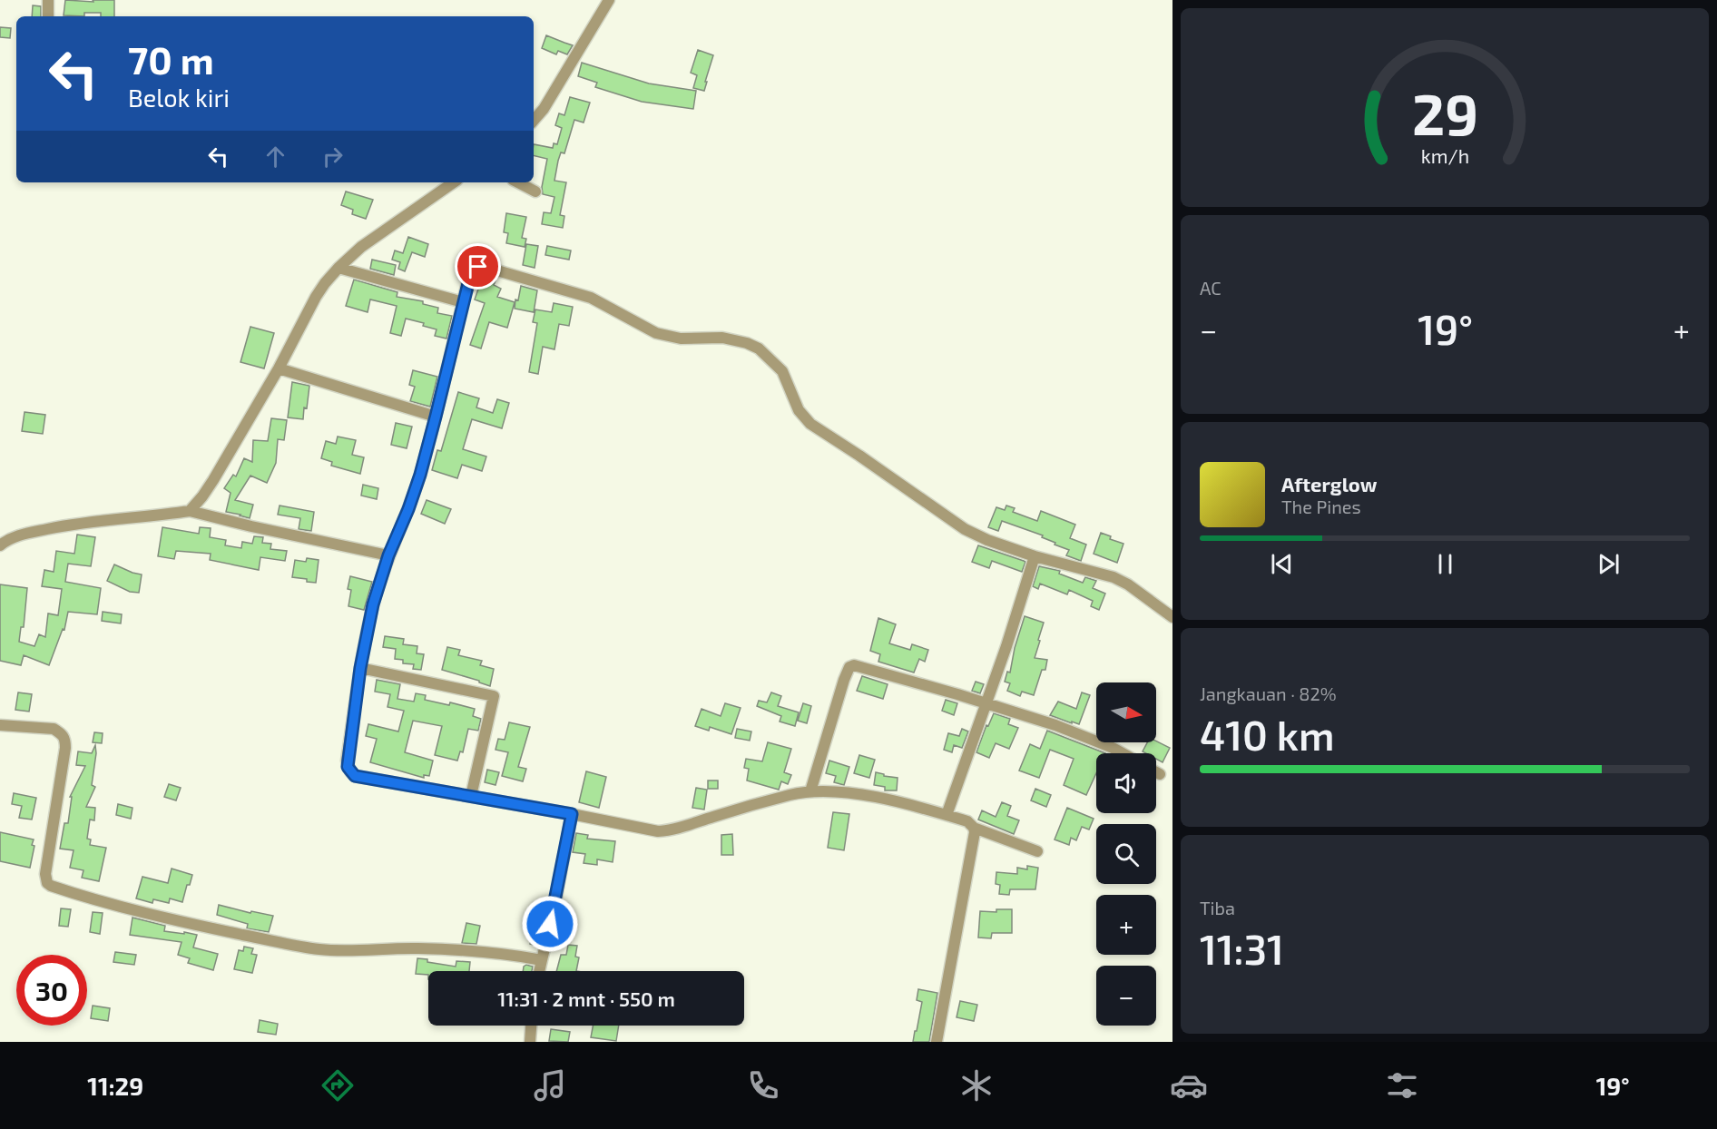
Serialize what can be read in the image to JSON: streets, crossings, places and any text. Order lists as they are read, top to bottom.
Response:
{
  "north": "right",
  "page": {
    "turn": ["70 m", "Belok kiri"],
    "tile": [
      "AC",
      ["Jangkauan · 82%", "410 km"],
      ["Tiba", "11:31"]
    ],
    "heat": ["−", "19°", "+"],
    "song": ["Afterglow", "The Pines"],
    "map_buttons": ["+", "−"],
    "limit": "30",
    "trip": "11:31 · 2 mnt · 550 m",
    "tabs": ["11:29", "19°"],
    "gauge": ["29", "km/h"]
  }
}
